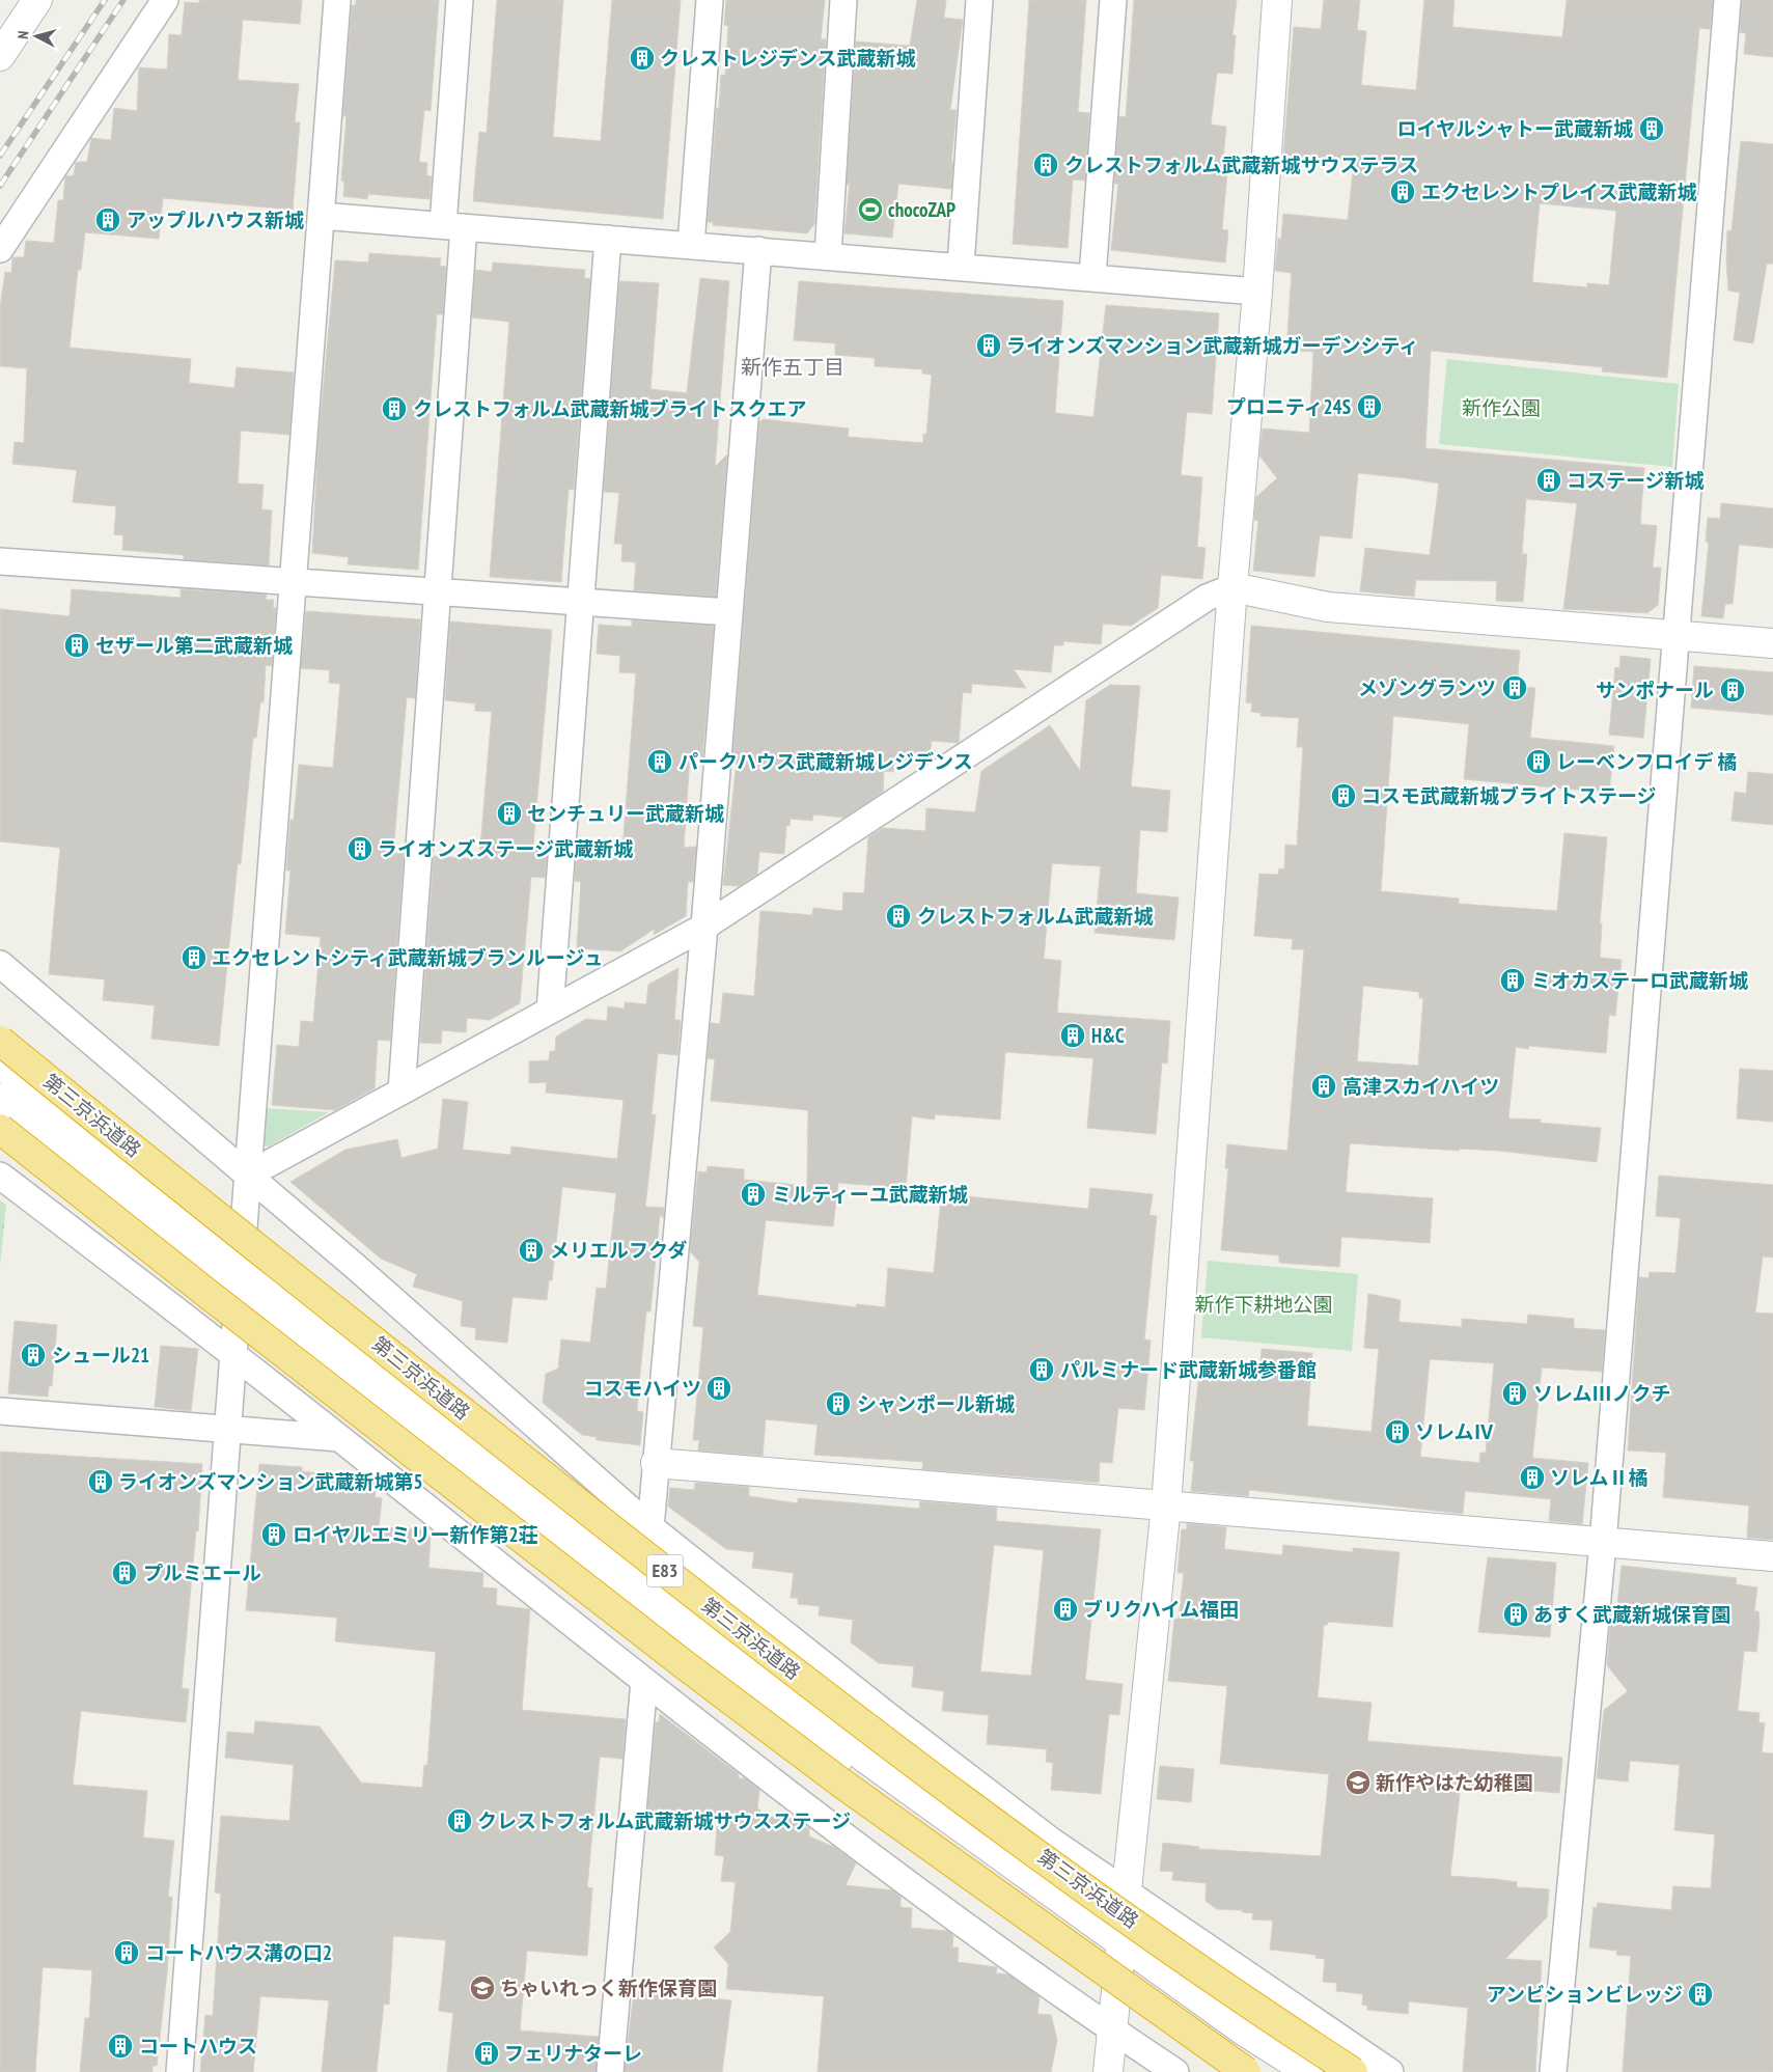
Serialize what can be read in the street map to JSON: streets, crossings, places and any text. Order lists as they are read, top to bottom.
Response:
{
  "streets": {
    "highway": ["第三京浜道路", "E83"]
  },
  "districts": ["新作五丁目"],
  "parks": ["新作公園", "新作下耕地公園"],
  "places": {
    "building": [
      "クレストレジデンス武蔵新城",
      "ロイヤルシャトー武蔵新城",
      "クレストフォルム武蔵新城サウステラス",
      "エクセレントプレイス武蔵新城",
      "アップルハウス新城",
      "ライオンズマンション武蔵新城ガーデンシティ",
      "プロニティ24S",
      "クレストフォルム武蔵新城ブライトスクエア",
      "コステージ新城",
      "セザール第二武蔵新城",
      "メゾングランツ",
      "サンポナール",
      "パークハウス武蔵新城レジデンス",
      "レーベンフロイデ 橘",
      "コスモ武蔵新城ブライトステージ",
      "センチュリー武蔵新城",
      "ライオンズステージ武蔵新城",
      "クレストフォルム武蔵新城",
      "エクセレントシティ武蔵新城ブランルージュ",
      "ミオカステーロ武蔵新城",
      "H&C",
      "高津スカイハイツ",
      "ミルティーユ武蔵新城",
      "メリエルフクダ",
      "シュール21",
      "パルミナード武蔵新城参番館",
      "コスモハイツ",
      "ソレムⅢノクチ",
      "シャンポール新城",
      "ソレムⅣ",
      "ソレムⅡ橘",
      "ライオンズマンション武蔵新城第5",
      "ロイヤルエミリー新作第2荘",
      "プルミエール",
      "ブリクハイム福田",
      "あすく武蔵新城保育園",
      "クレストフォルム武蔵新城サウスステージ",
      "コートハウス溝の口2",
      "アンビションビレッジ",
      "コートハウス",
      "フェリナターレ"
    ],
    "sports": ["chocoZAP"],
    "school or university": ["新作やはた幼稚園", "ちゃいれっく新作保育園"]
  },
  "north": "left"
}
